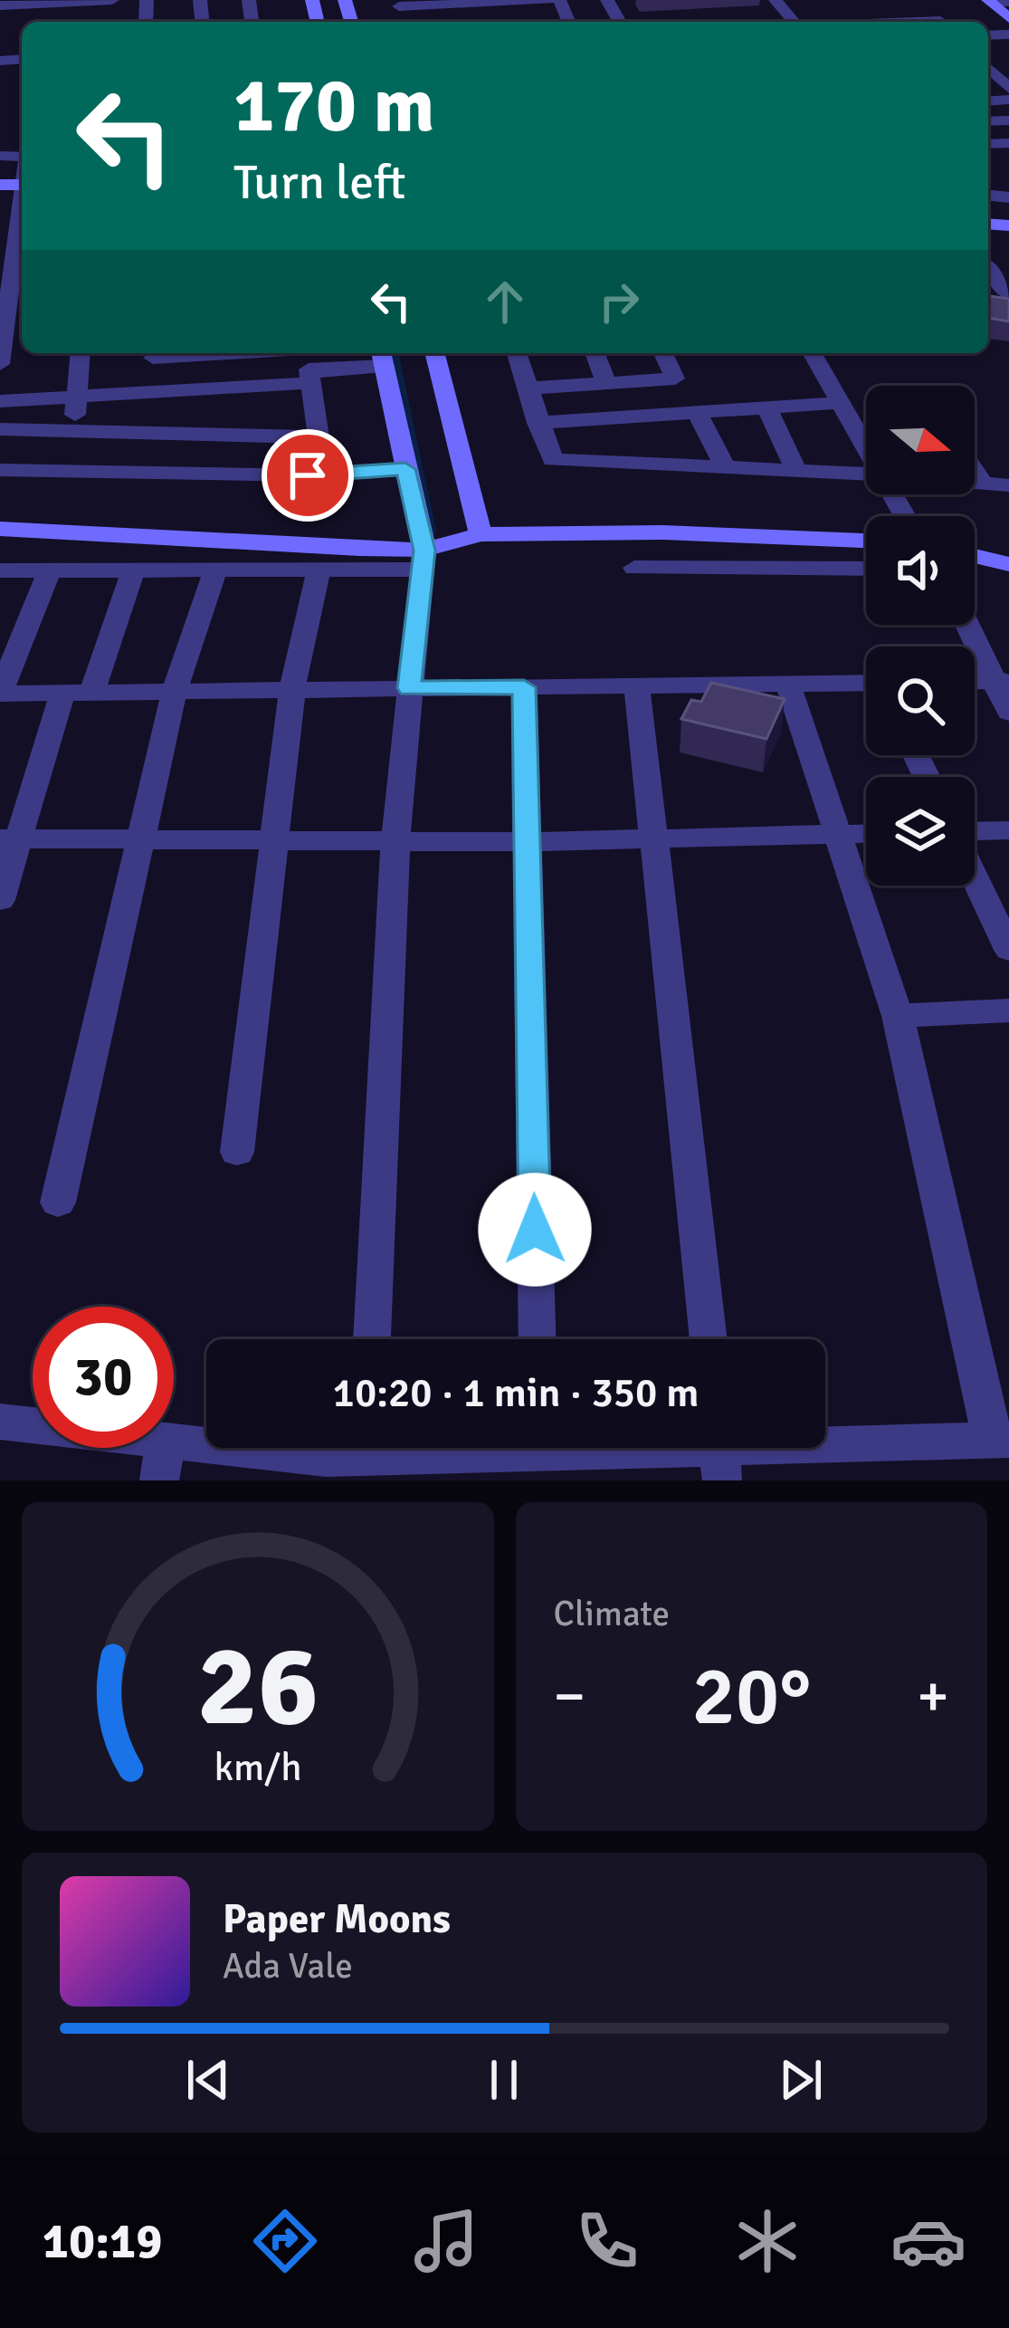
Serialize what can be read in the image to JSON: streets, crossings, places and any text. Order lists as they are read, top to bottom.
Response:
{
  "north": "right",
  "page": {
    "turn": ["170 m", "Turn left"],
    "limit": "30",
    "trip": "10:20 · 1 min · 350 m",
    "tile": "Climate",
    "heat": ["−", "20°", "+"],
    "song": ["Paper Moons", "Ada Vale"],
    "tabs": "10:19",
    "gauge": ["26", "km/h"]
  }
}
